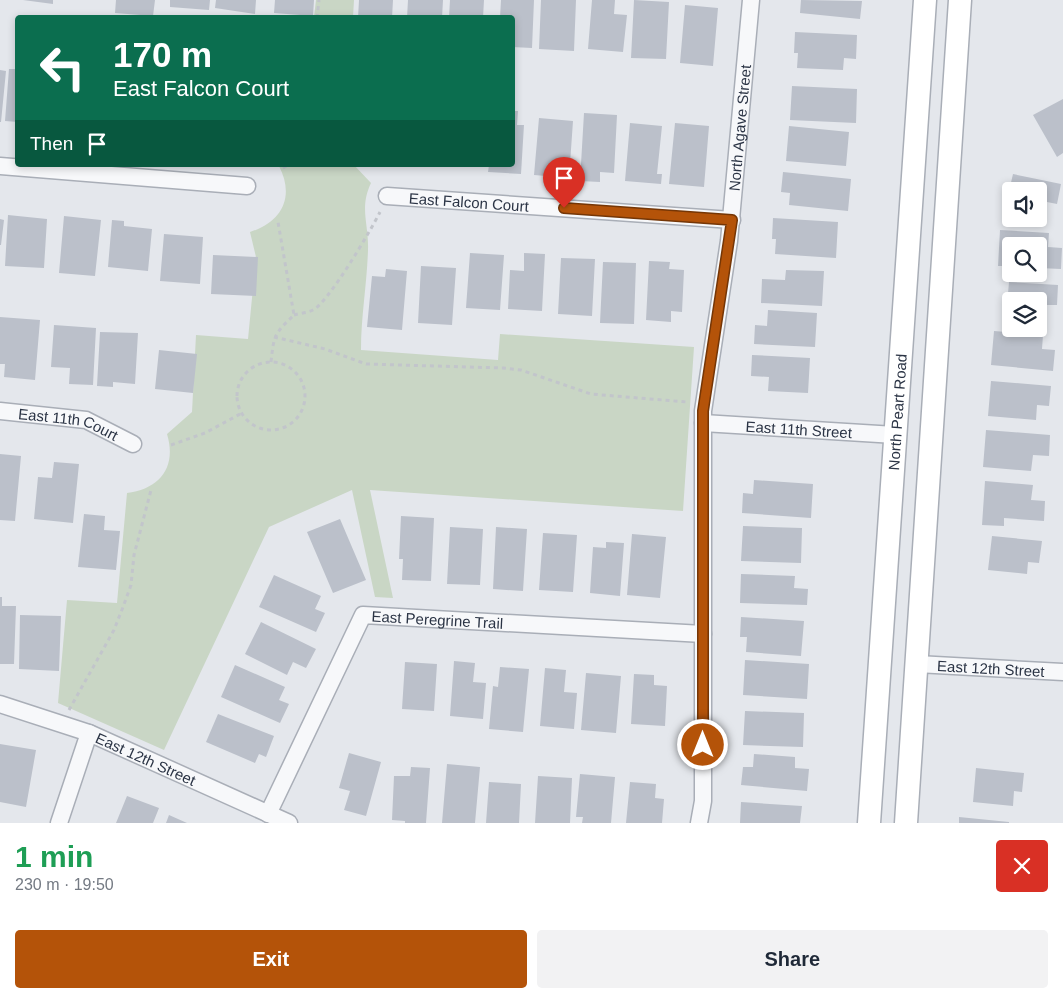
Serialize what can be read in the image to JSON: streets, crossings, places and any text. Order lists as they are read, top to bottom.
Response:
{
  "streets": {
    "street": [
      "North Agave Street",
      "East Falcon Court",
      "North Peart Road",
      "East 11th Court",
      "East 11th Street",
      "East Peregrine Trail",
      "East 12th Street"
    ]
  },
  "crossings": [
    ["North Agave Street", "East Falcon Court"],
    ["North Agave Street", "East 11th Street"],
    ["North Agave Street", "East Peregrine Trail"],
    ["North Peart Road", "East 11th Street"],
    ["East Peregrine Trail", "East 12th Street"]
  ],
  "page": {
    "turn": ["170 m", "East Falcon Court"],
    "then": "Then",
    "heading": ["1 min", "230 m · 19:50"],
    "buttons": ["Exit", "Share"]
  }
}
